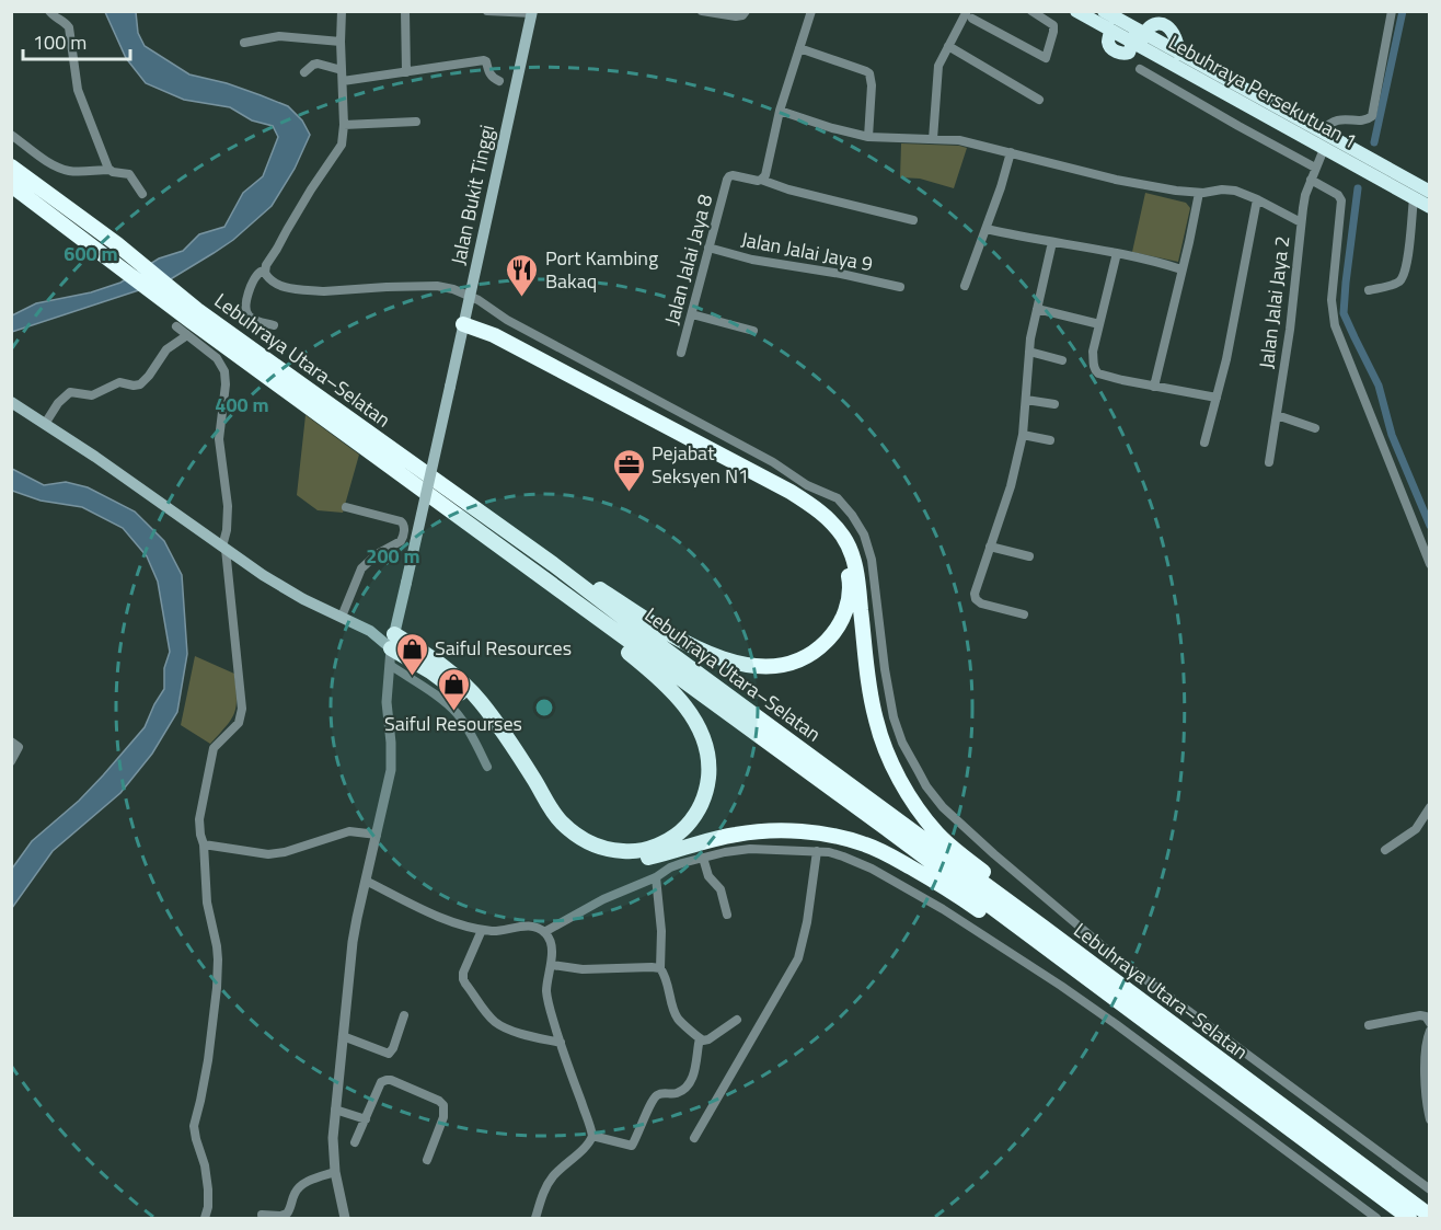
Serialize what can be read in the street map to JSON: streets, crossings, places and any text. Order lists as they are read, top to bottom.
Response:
{
  "streets": {
    "highway": ["Lebuhraya Persekutuan 1", "Lebuhraya Utara–Selatan"],
    "main road": ["Jalan Bukit Tinggi"],
    "street": ["Jalan Jalai Jaya 9", "Jalan Jalai Jaya 8", "Jalan Jalai Jaya 2"]
  },
  "crossings": [
    ["Lebuhraya Persekutuan 1", "Jalan Jalai Jaya 2"],
    ["Jalan Jalai Jaya 9", "Jalan Jalai Jaya 8"]
  ],
  "places": {
    "restaurant": ["Port Kambing Bakaq"],
    "office": ["Pejabat Seksyen N1"],
    "shop": ["Saiful Resources", "Saiful Resourses"]
  },
  "scale_bar": "100 m",
  "rings": ["600 m", "400 m", "200 m"]
}
